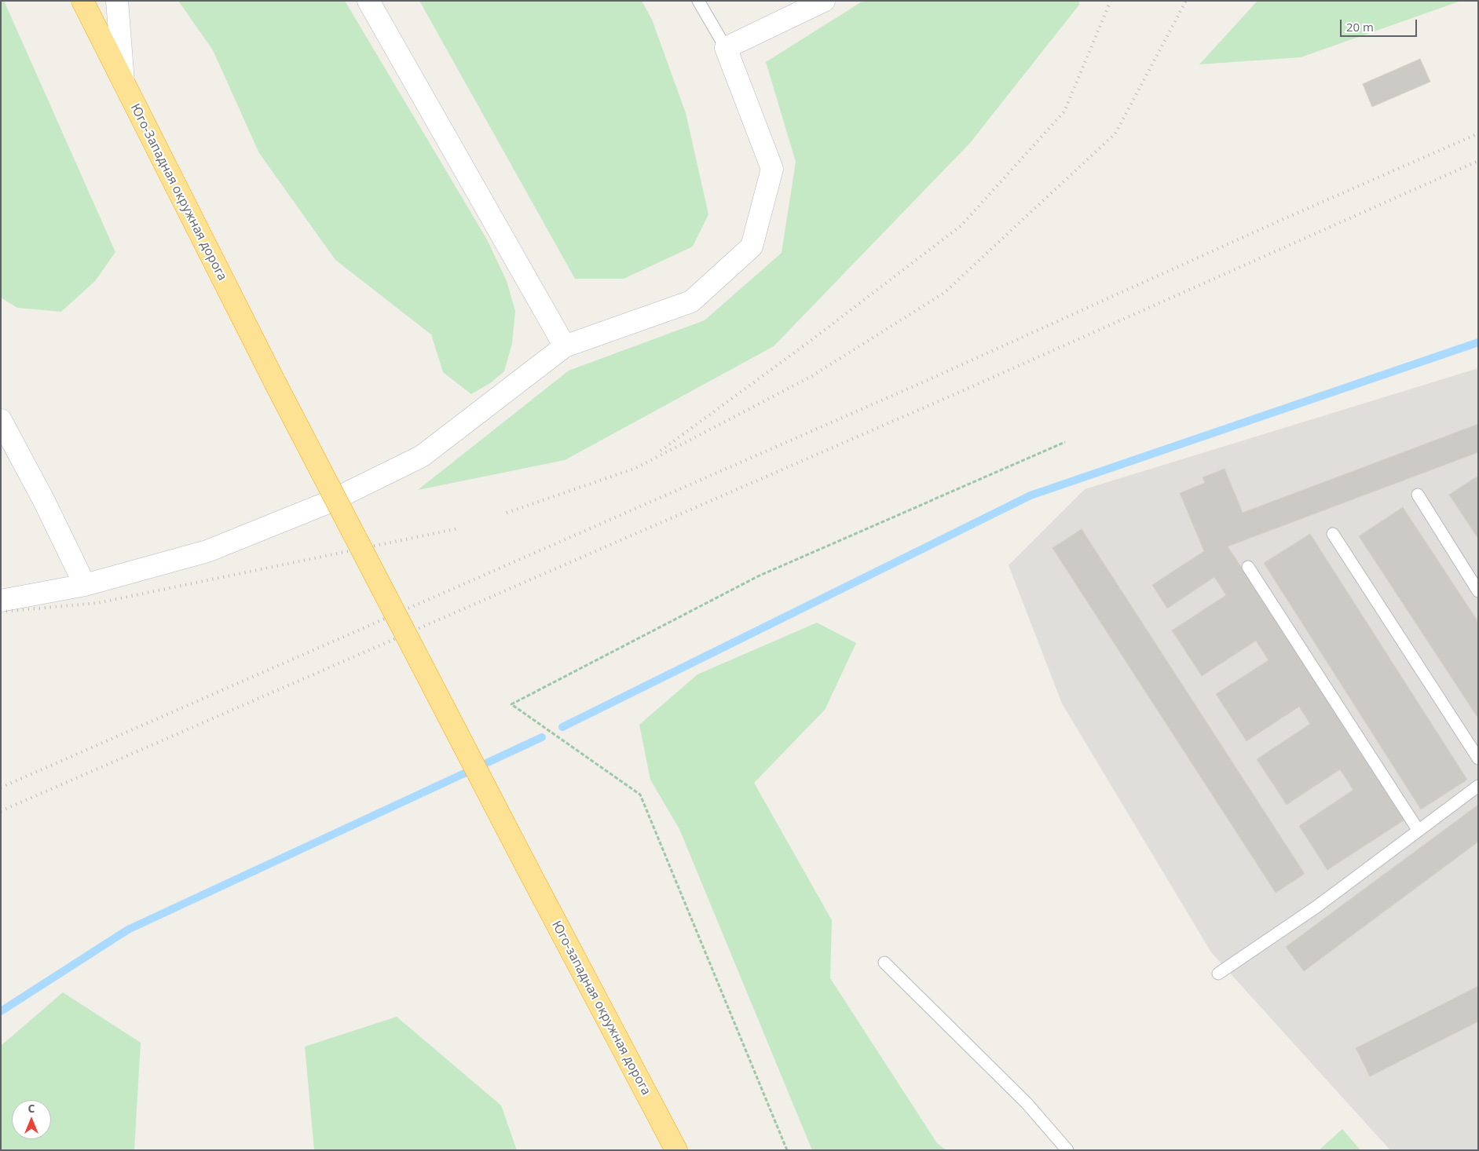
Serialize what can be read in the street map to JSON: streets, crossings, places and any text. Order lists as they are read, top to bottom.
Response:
{
  "streets": {
    "highway": ["Юго-Западная окружная дорога", "Юго-западная окружная дорога"]
  },
  "crossings": [
    ["Юго-Западная окружная дорога", "Юго-западная окружная дорога"]
  ],
  "scale_bar": "20 m",
  "north": "top"
}
